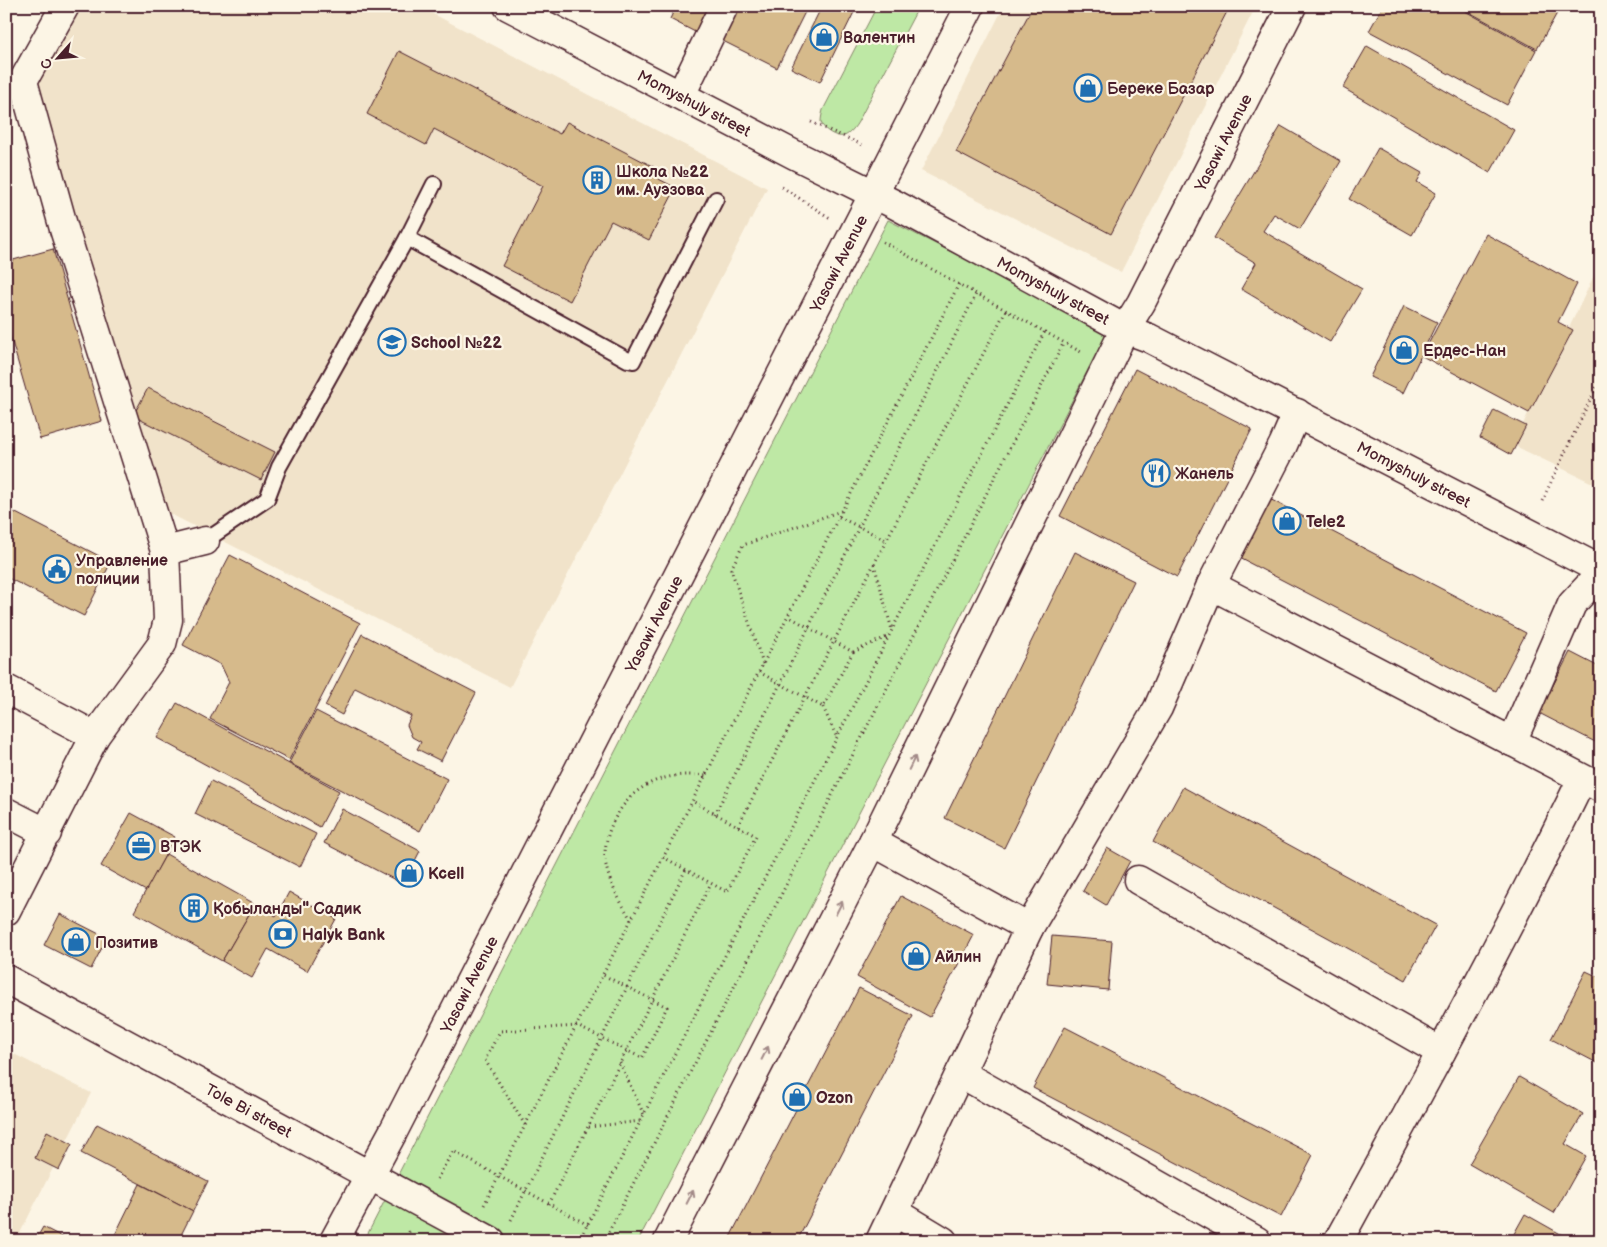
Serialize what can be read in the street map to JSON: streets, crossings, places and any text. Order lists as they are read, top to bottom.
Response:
{
  "streets": {
    "street": ["Momyshuly street", "Yasawi Avenue", "Tole Bi street"]
  },
  "crossings": [
    ["Momyshuly street", "Yasawi Avenue"],
    ["Yasawi Avenue", "Tole Bi street"]
  ],
  "places": {
    "shop": [
      "Валентин",
      "Береке Базар",
      "Ердес-Нан",
      "Tele2",
      "Kcell",
      "Позитив",
      "Айлин",
      "Ozon"
    ],
    "building": ["Школа №22 им. Ауэзова", "Қобыланды\" Садик"],
    "school or university": ["School №22"],
    "restaurant": ["Жанель"],
    "public building": ["Управление полиции"],
    "office": ["ВТЭК"],
    "bank": ["Halyk Bank"]
  },
  "north": "bottom left"
}
